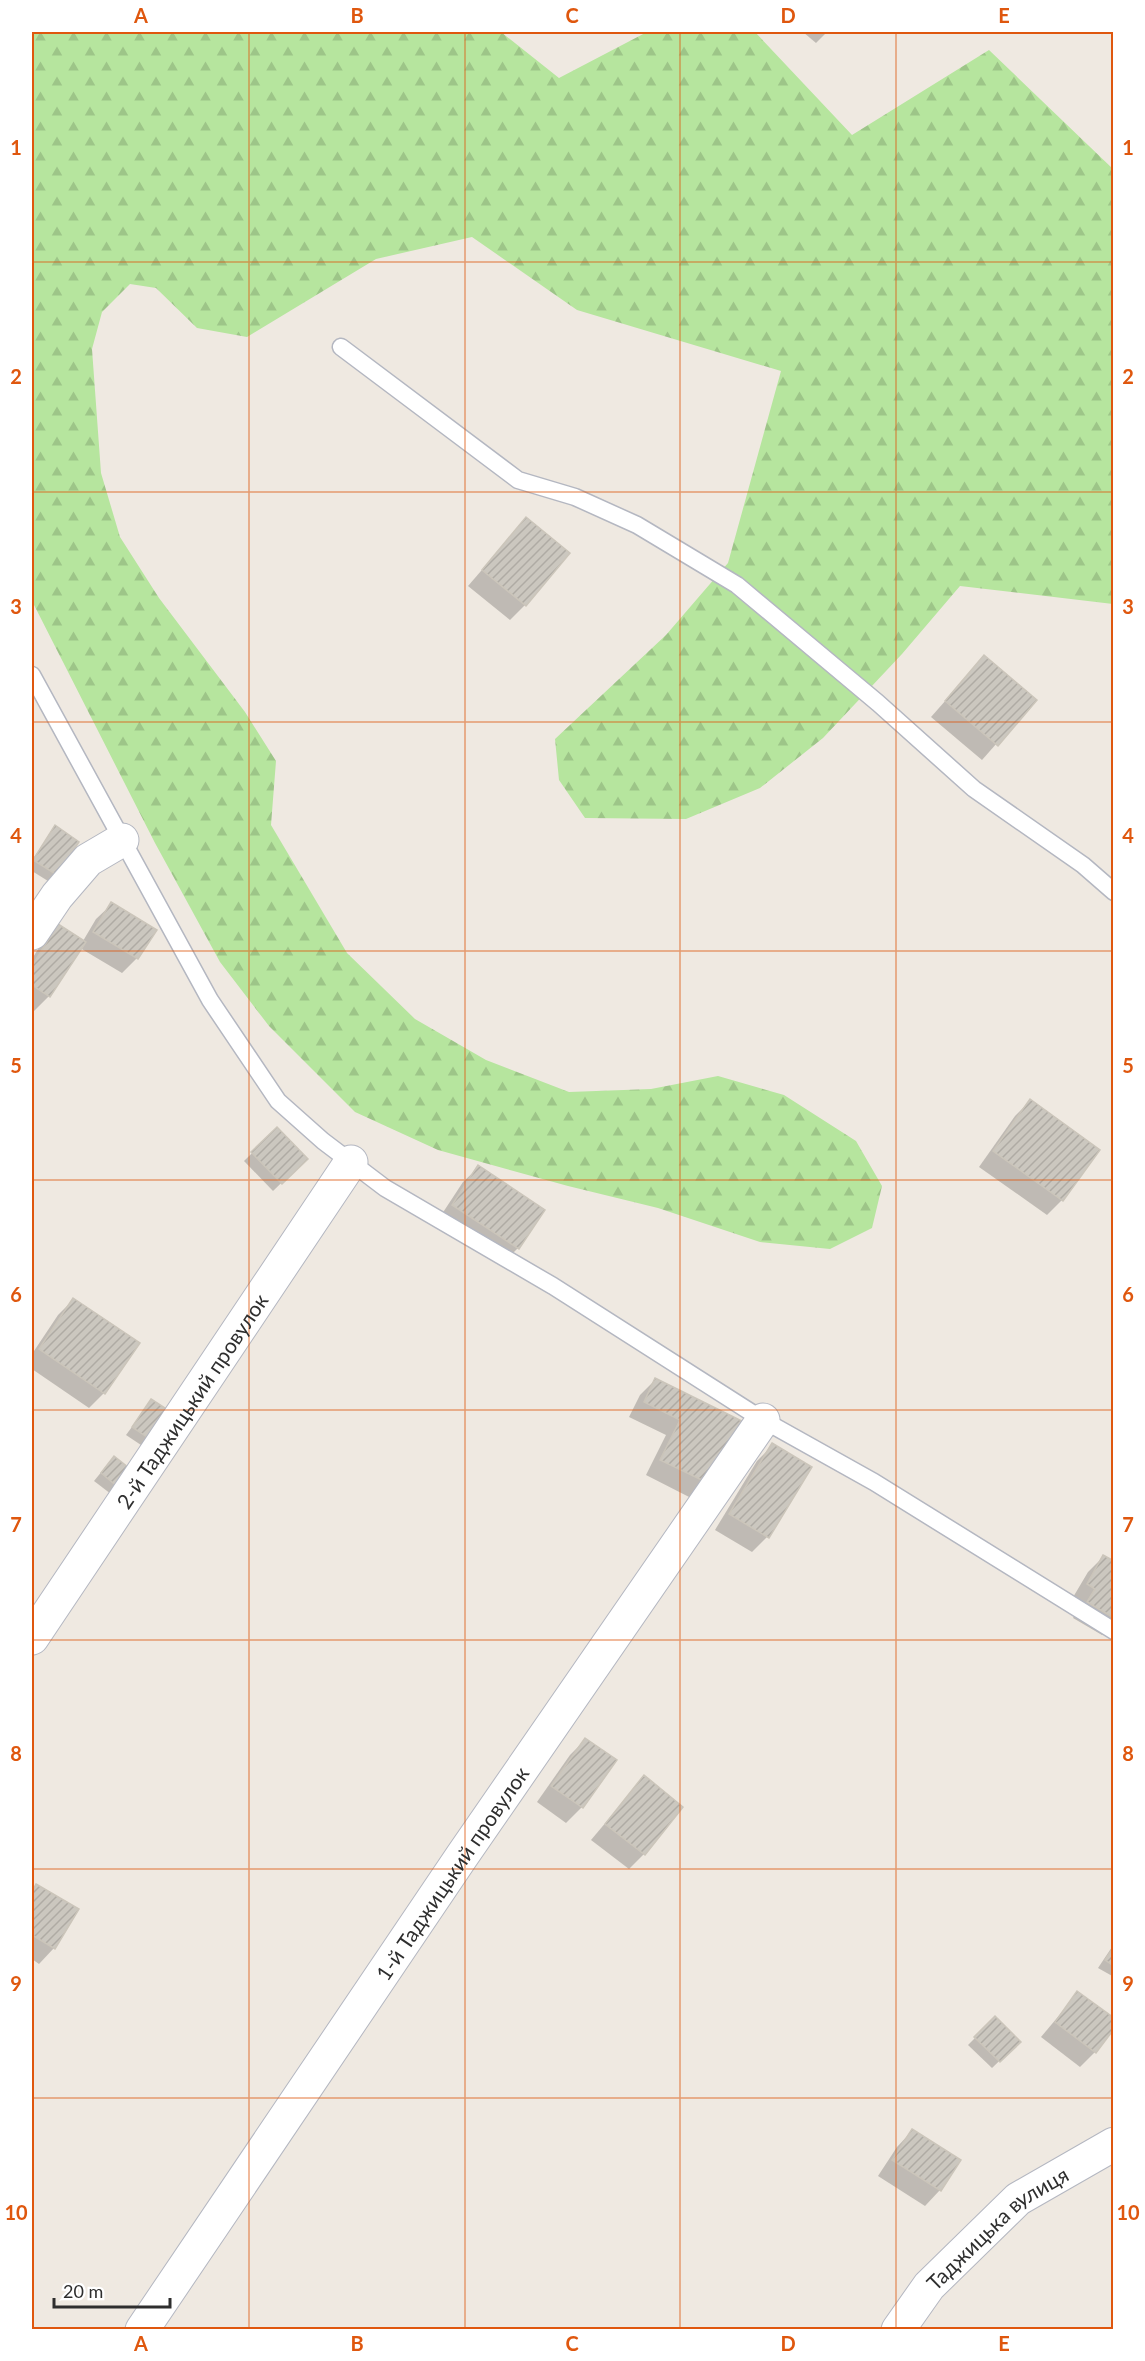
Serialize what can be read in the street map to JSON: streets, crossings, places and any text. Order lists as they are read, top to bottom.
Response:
{
  "streets": {
    "street": ["2-й Таджицький провулок", "1-й Таджицький провулок", "Таджицька вулиця"]
  },
  "scale_bar": "20 m",
  "grid": {
    "columns": [
      "A",
      "B",
      "C",
      "D",
      "E"
    ],
    "rows": [
      "1",
      "2",
      "3",
      "4",
      "5",
      "6",
      "7",
      "8",
      "9",
      "10"
    ]
  }
}
